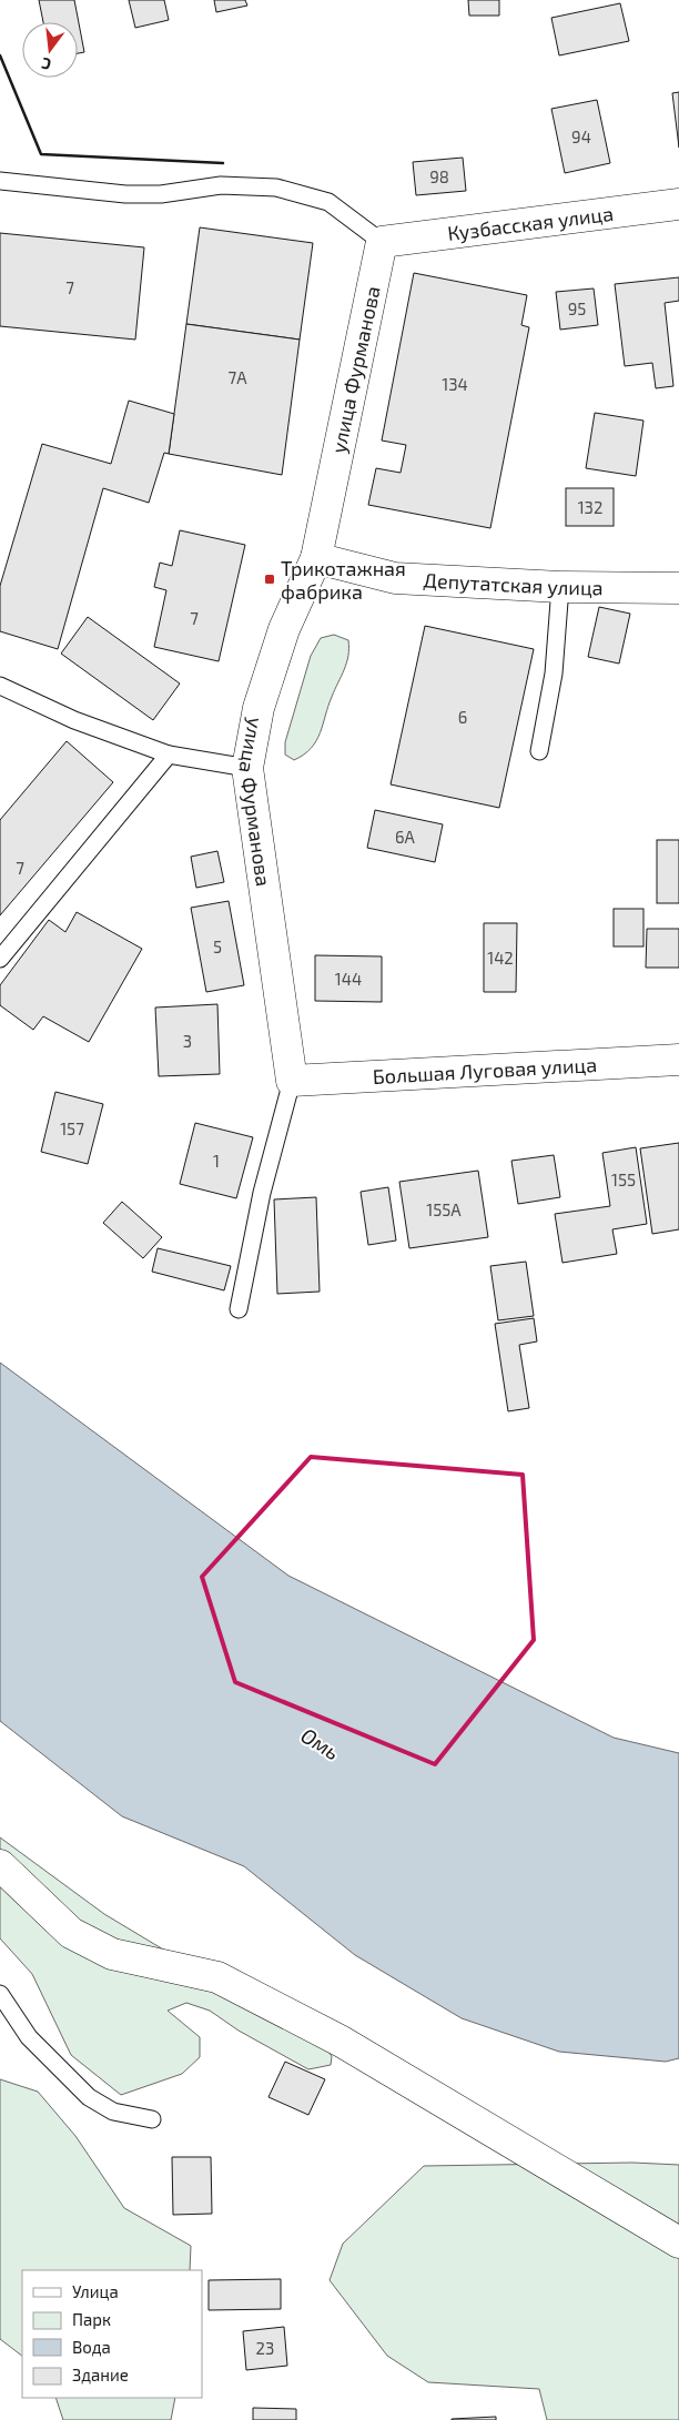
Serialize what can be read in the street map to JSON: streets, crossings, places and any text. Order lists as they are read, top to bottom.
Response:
{
  "streets": {
    "street": [
      "Кузбасская улица",
      "улица Фурманова",
      "Депутатская улица",
      "Большая Луговая улица"
    ]
  },
  "crossings": [
    ["Кузбасская улица", "улица Фурманова"],
    ["улица Фурманова", "Депутатская улица"],
    ["улица Фурманова", "Большая Луговая улица"]
  ],
  "water": ["Омь"],
  "places": {
    "transit": ["Трикотажная фабрика"]
  },
  "house_numbers": [
    "94",
    "98",
    "7",
    "95",
    "7А",
    "134",
    "132",
    "7",
    "6",
    "6А",
    "7",
    "5",
    "142",
    "144",
    "3",
    "157",
    "1",
    "155",
    "155А",
    "23"
  ],
  "legend": [
    "Улица",
    "Парк",
    "Вода",
    "Здание"
  ],
  "north": "bottom"
}
